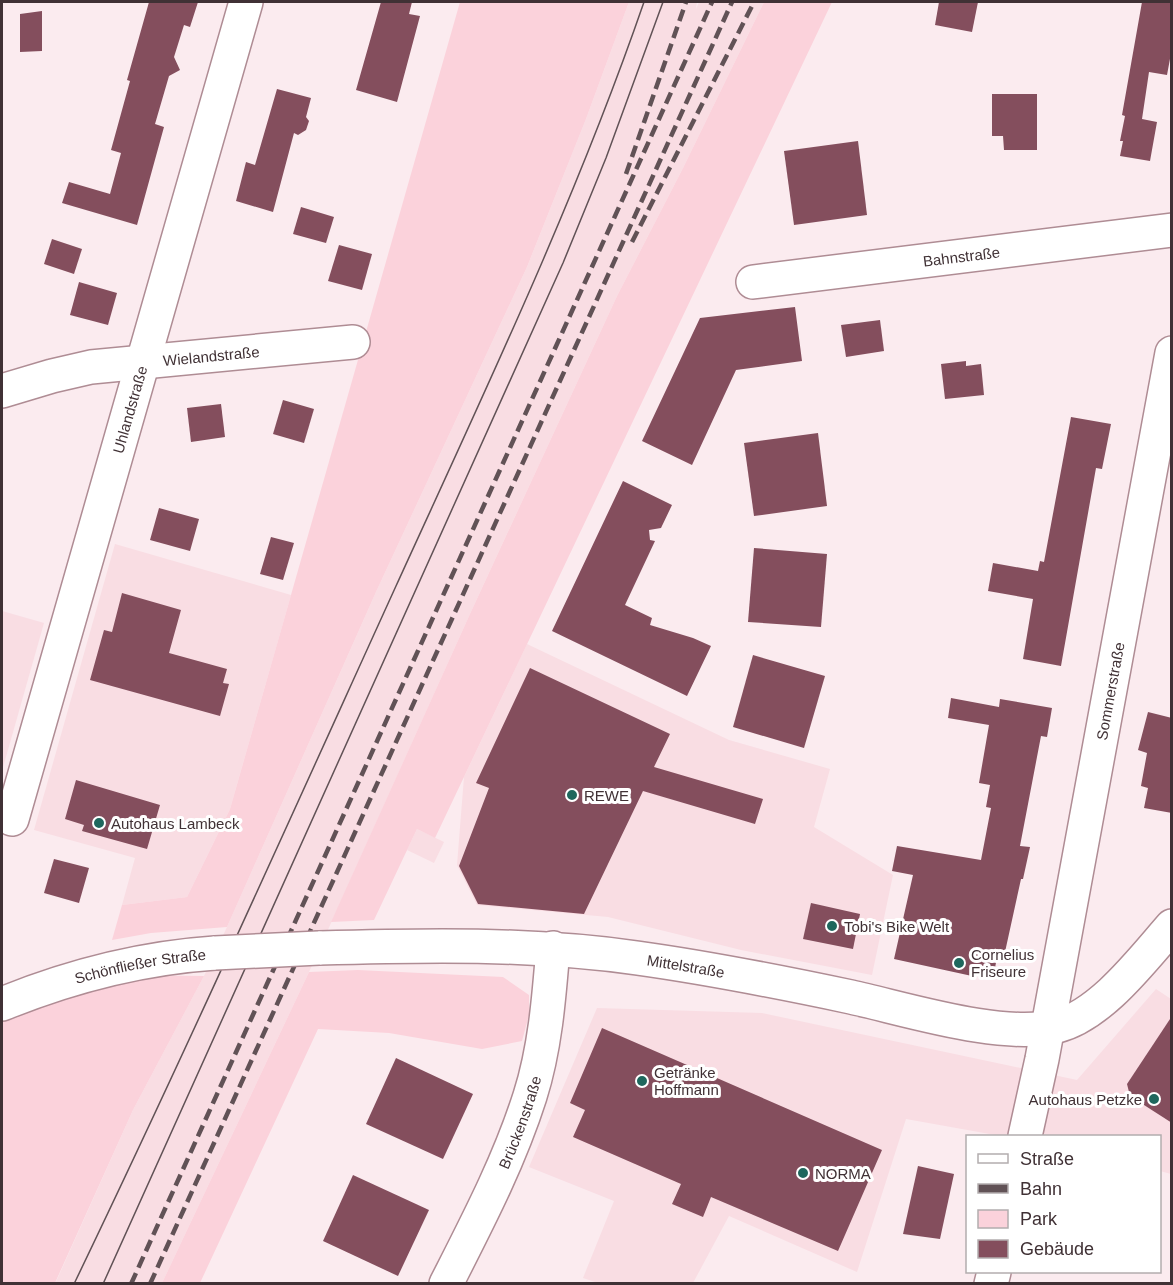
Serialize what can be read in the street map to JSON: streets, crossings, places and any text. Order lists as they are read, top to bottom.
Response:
{
  "streets": {
    "street": [
      "Bahnstraße",
      "Wielandstraße",
      "Uhlandstraße",
      "Sommerstraße",
      "Mittelstraße",
      "Schönfließer Straße",
      "Brückenstraße"
    ]
  },
  "crossings": [
    ["Wielandstraße", "Uhlandstraße"],
    ["Sommerstraße", "Mittelstraße"],
    ["Mittelstraße", "Schönfließer Straße"],
    ["Mittelstraße", "Brückenstraße"]
  ],
  "places": [
    "REWE",
    "Autohaus Lambeck",
    "Tobi's Bike Welt",
    "Cornelius Friseure",
    "Getränke Hoffmann",
    "Autohaus Petzke",
    "NORMA"
  ],
  "legend": [
    "Straße",
    "Bahn",
    "Park",
    "Gebäude"
  ]
}
